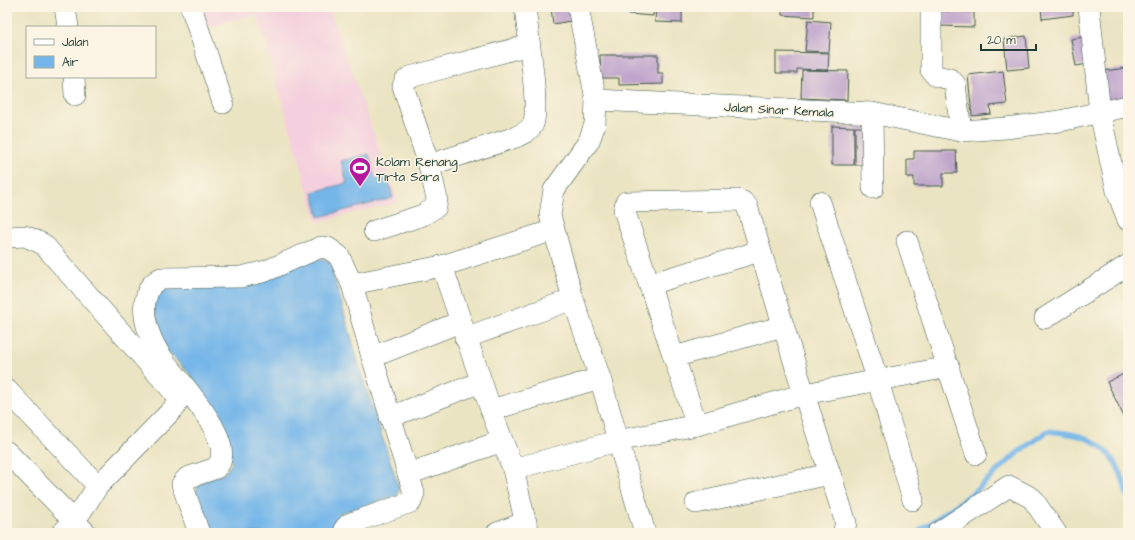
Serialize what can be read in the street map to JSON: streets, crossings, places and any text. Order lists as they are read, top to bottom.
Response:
{
  "streets": {
    "street": ["Jalan Sinar Kemala"]
  },
  "places": {
    "sports": ["Kolam Renang Tirta Sara"]
  },
  "legend": ["Jalan", "Air"],
  "scale_bar": "20 m"
}
